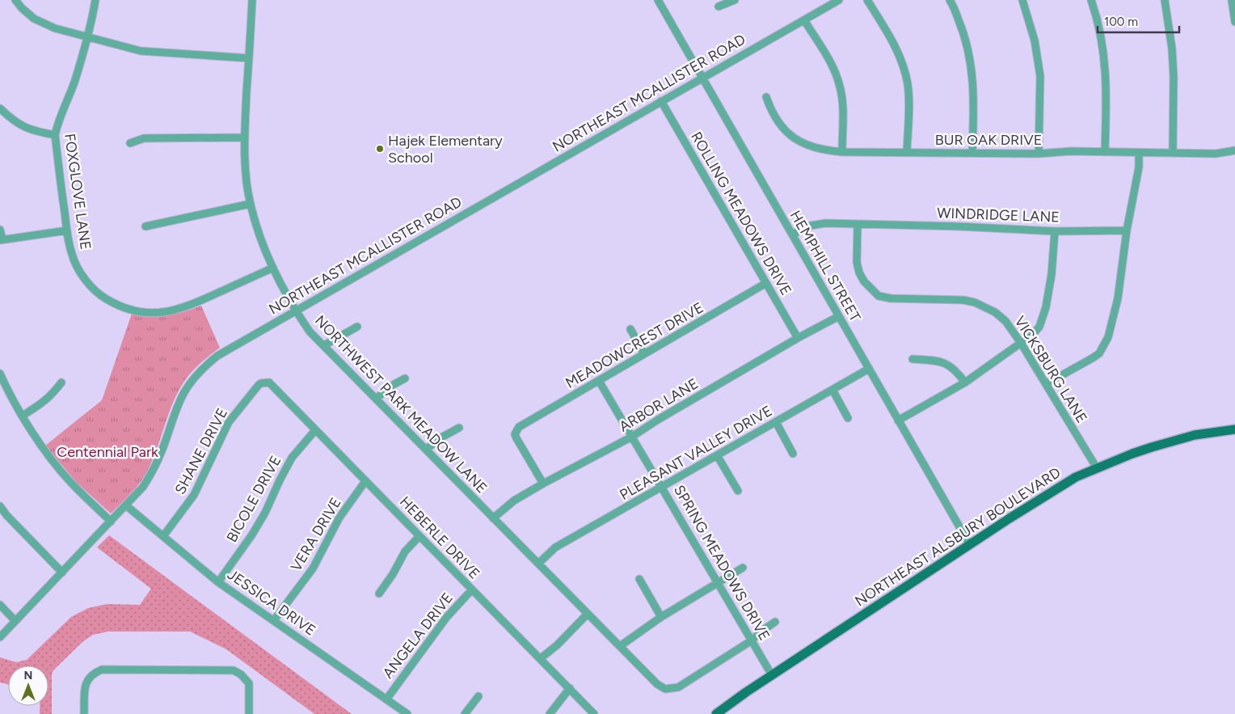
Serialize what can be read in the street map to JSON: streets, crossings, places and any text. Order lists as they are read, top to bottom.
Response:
{
  "streets": {
    "main road": ["NORTHEAST ALSBURY BOULEVARD"],
    "street": [
      "NORTHEAST MCALLISTER ROAD",
      "BUR OAK DRIVE",
      "FOXGLOVE LANE",
      "ROLLING MEADOWS DRIVE",
      "WINDRIDGE LANE",
      "HEMPHILL STREET",
      "MEADOWCREST DRIVE",
      "VICKSBURG LANE",
      "NORTHWEST PARK MEADOW LANE",
      "ARBOR LANE",
      "SHANE DRIVE",
      "PLEASANT VALLEY DRIVE",
      "BICOLE DRIVE",
      "VERA DRIVE",
      "HEBERLE DRIVE",
      "SPRING MEADOWS DRIVE",
      "JESSICA DRIVE",
      "ANGELA DRIVE"
    ]
  },
  "crossings": [
    ["NORTHEAST MCALLISTER ROAD", "ROLLING MEADOWS DRIVE"],
    ["NORTHEAST MCALLISTER ROAD", "HEMPHILL STREET"],
    ["NORTHEAST MCALLISTER ROAD", "NORTHWEST PARK MEADOW LANE"],
    ["NORTHEAST MCALLISTER ROAD", "JESSICA DRIVE"],
    ["FOXGLOVE LANE", "NORTHWEST PARK MEADOW LANE"],
    ["ROLLING MEADOWS DRIVE", "MEADOWCREST DRIVE"],
    ["ROLLING MEADOWS DRIVE", "ARBOR LANE"],
    ["WINDRIDGE LANE", "HEMPHILL STREET"],
    ["WINDRIDGE LANE", "VICKSBURG LANE"],
    ["HEMPHILL STREET", "ARBOR LANE"],
    ["HEMPHILL STREET", "PLEASANT VALLEY DRIVE"],
    ["HEMPHILL STREET", "NORTHEAST ALSBURY BOULEVARD"],
    ["MEADOWCREST DRIVE", "ARBOR LANE"],
    ["MEADOWCREST DRIVE", "SPRING MEADOWS DRIVE"],
    ["VICKSBURG LANE", "NORTHEAST ALSBURY BOULEVARD"],
    ["NORTHWEST PARK MEADOW LANE", "ARBOR LANE"],
    ["NORTHWEST PARK MEADOW LANE", "PLEASANT VALLEY DRIVE"],
    ["NORTHWEST PARK MEADOW LANE", "SPRING MEADOWS DRIVE"],
    ["ARBOR LANE", "SPRING MEADOWS DRIVE"],
    ["SHANE DRIVE", "HEBERLE DRIVE"],
    ["SHANE DRIVE", "JESSICA DRIVE"],
    ["PLEASANT VALLEY DRIVE", "SPRING MEADOWS DRIVE"],
    ["BICOLE DRIVE", "HEBERLE DRIVE"],
    ["BICOLE DRIVE", "JESSICA DRIVE"],
    ["VERA DRIVE", "HEBERLE DRIVE"],
    ["VERA DRIVE", "JESSICA DRIVE"],
    ["NORTHEAST ALSBURY BOULEVARD", "SPRING MEADOWS DRIVE"],
    ["HEBERLE DRIVE", "ANGELA DRIVE"],
    ["JESSICA DRIVE", "ANGELA DRIVE"]
  ],
  "parks": ["Centennial Park"],
  "places": ["Hajek Elementary School"],
  "scale_bar": "100 m",
  "north": "top"
}
